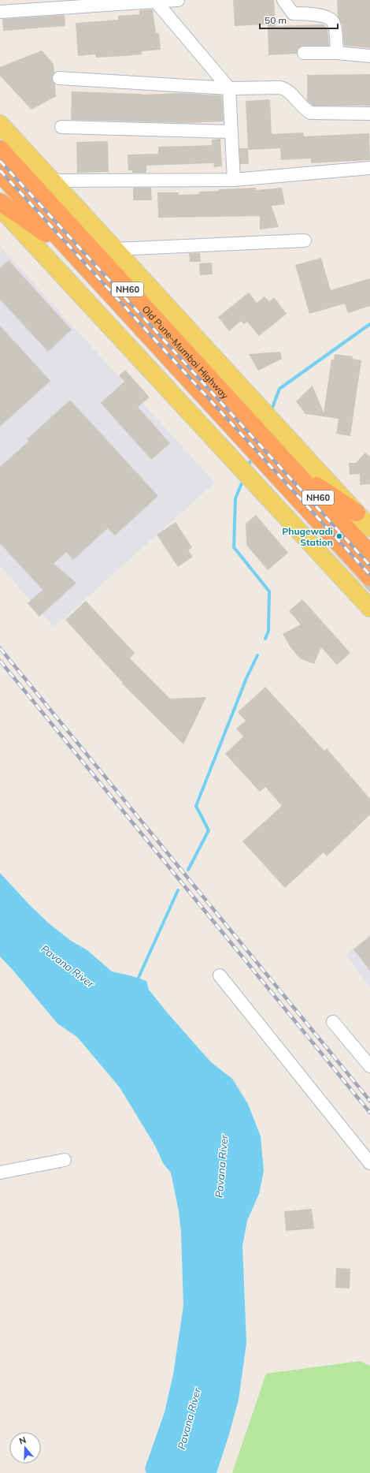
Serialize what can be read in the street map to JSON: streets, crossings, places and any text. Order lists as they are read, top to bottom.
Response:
{
  "streets": {
    "highway": ["NH60", "Old Pune–Mumbai Highway"]
  },
  "water": ["Pavana River"],
  "places": ["Phugewadi Station"],
  "scale_bar": "50 m",
  "north": "top"
}
